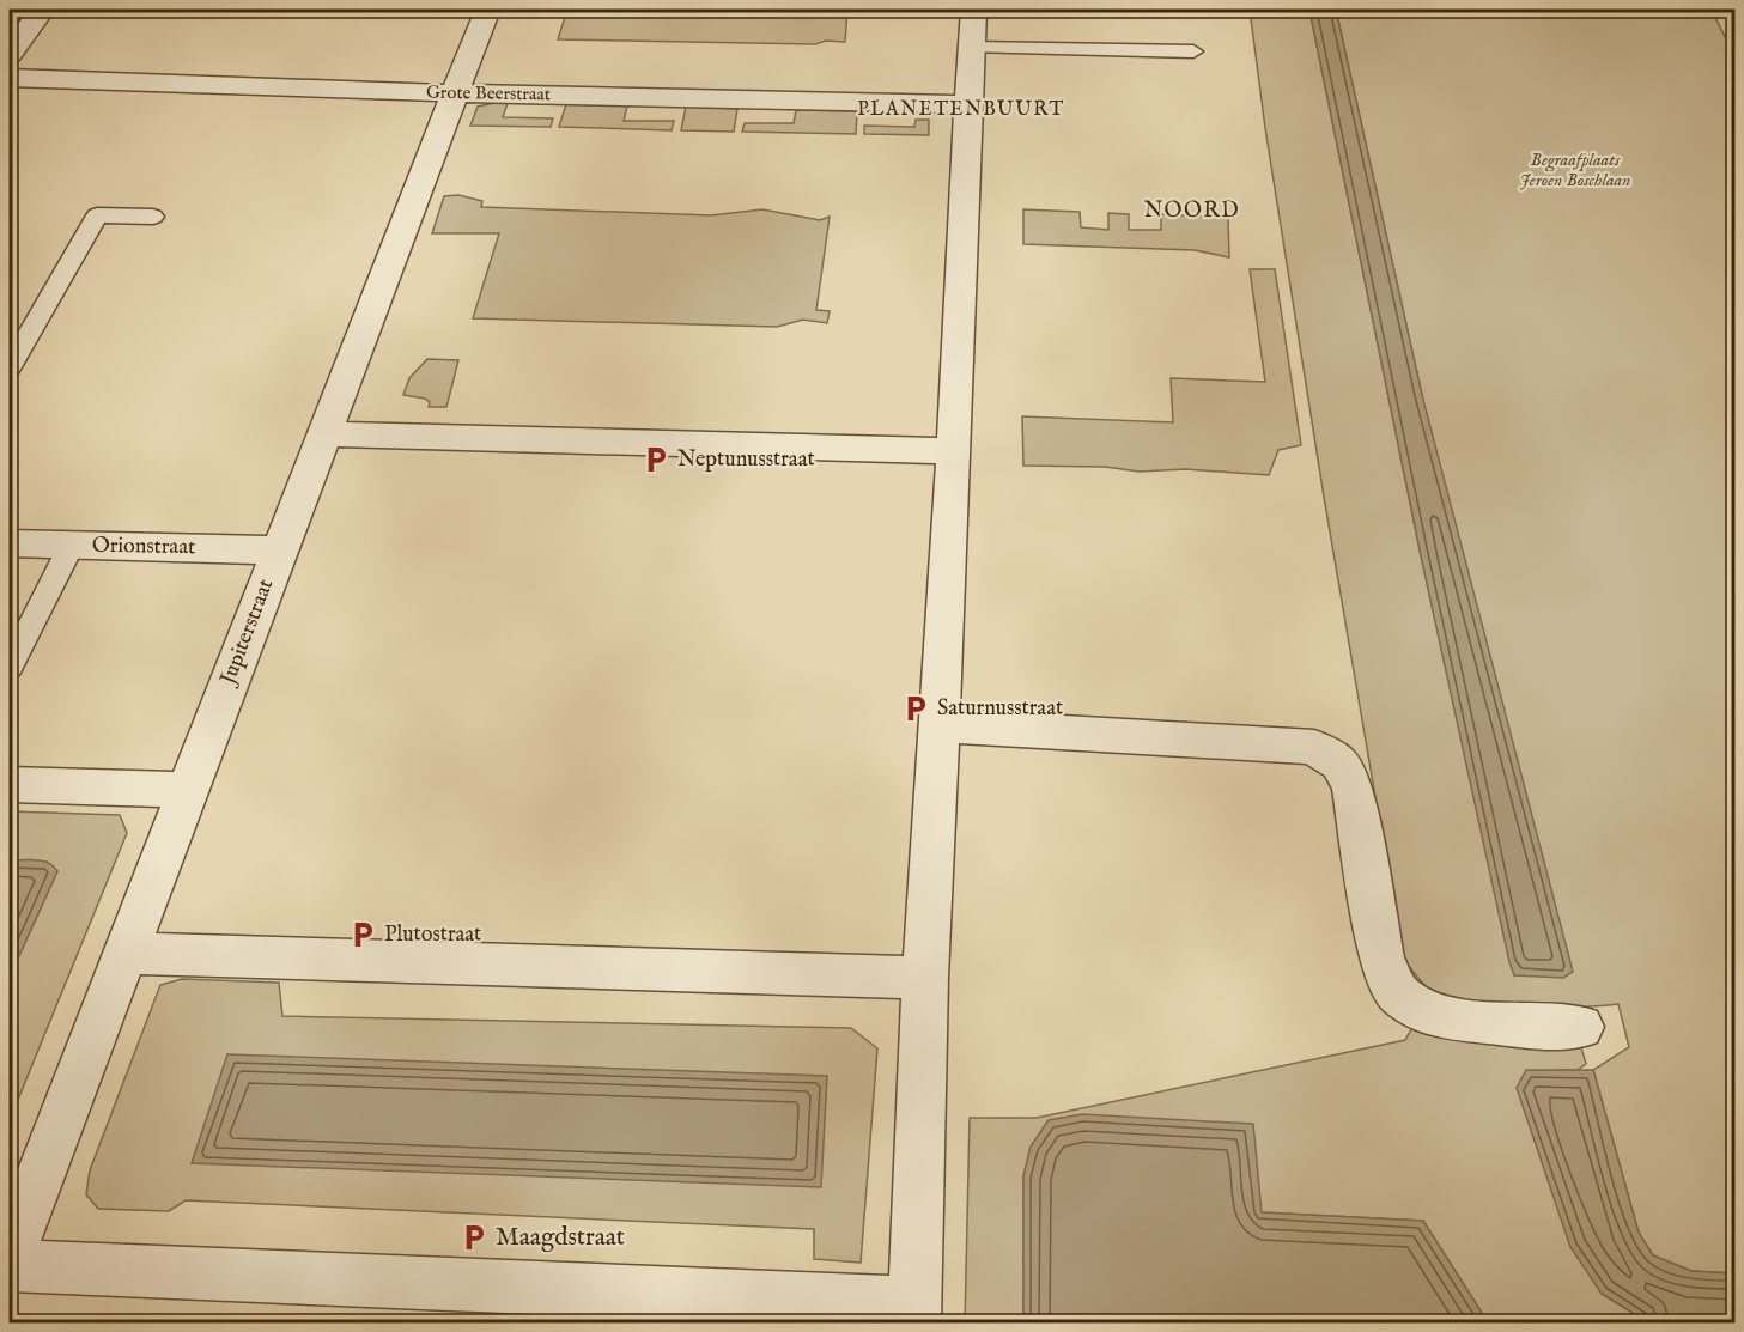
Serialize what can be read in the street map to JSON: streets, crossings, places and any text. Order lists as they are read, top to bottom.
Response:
{
  "streets": {
    "street": ["Grote Beerstraat", "Orionstraat", "Jupiterstraat"]
  },
  "crossings": [
    ["Grote Beerstraat", "Jupiterstraat"],
    ["Orionstraat", "Jupiterstraat"]
  ],
  "districts": ["PLANETENBUURT", "NOORD"],
  "parks": ["Begraafplaats Jeroen Boschlaan"],
  "places": {
    "parking": [
      "Neptunusstraat",
      "Saturnusstraat",
      "Plutostraat",
      "Maagdstraat"
    ]
  }
}
